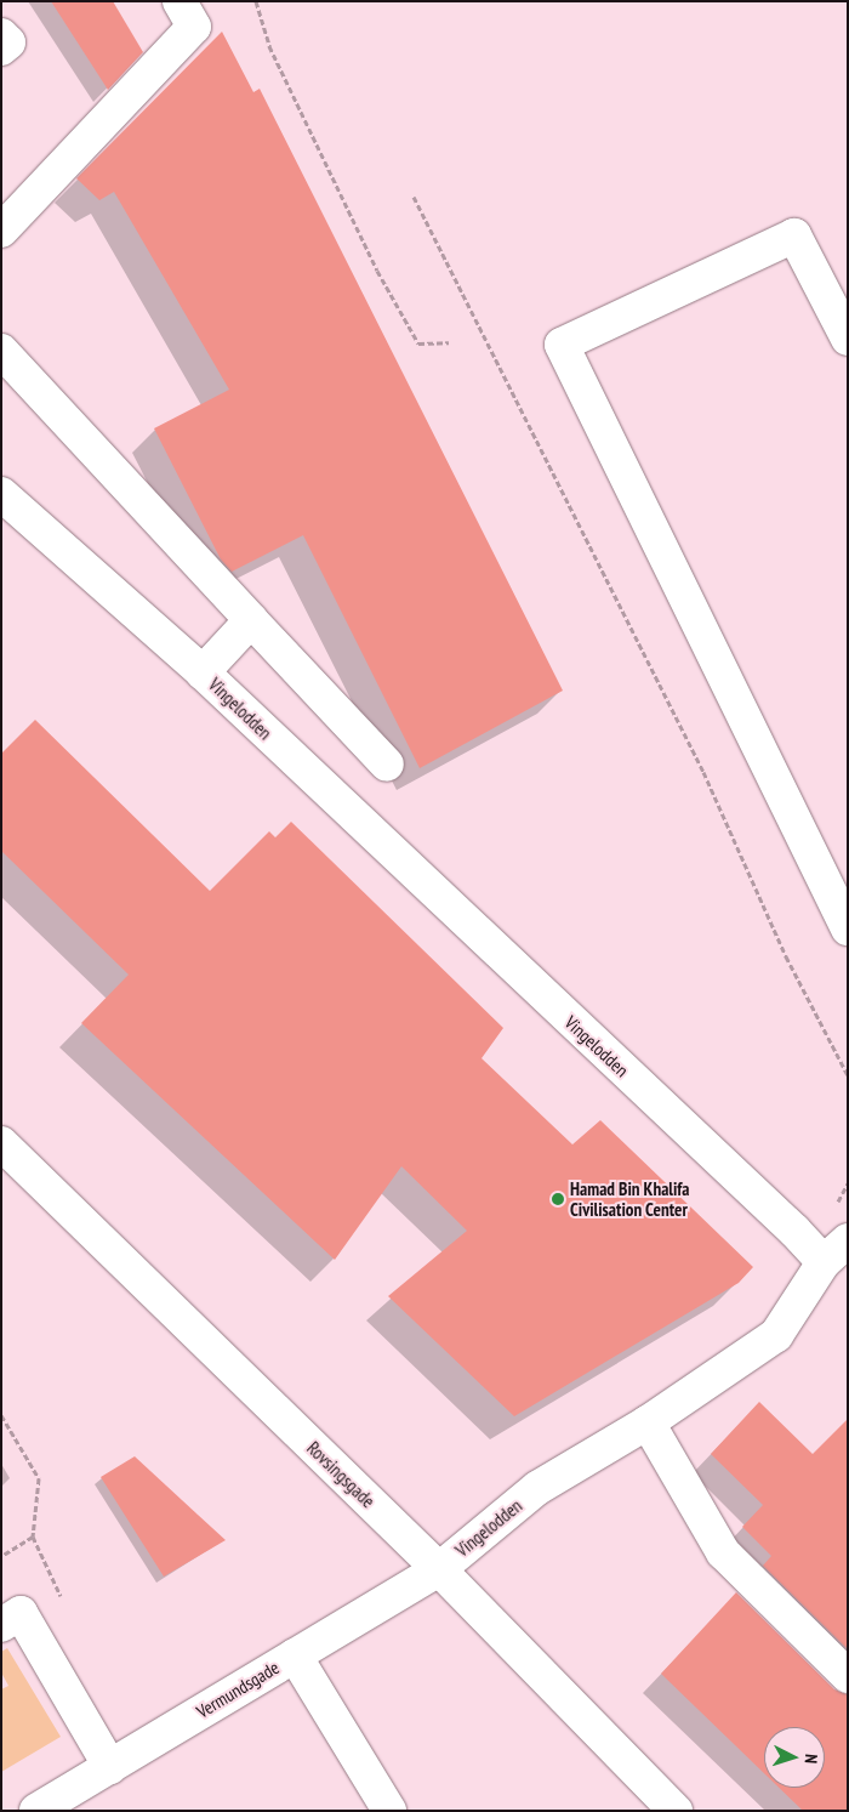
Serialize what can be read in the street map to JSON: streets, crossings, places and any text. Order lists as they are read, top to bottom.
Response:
{
  "streets": {
    "street": ["Vingelodden", "Rovsingsgade", "Vermundsgade"]
  },
  "crossings": [
    ["Vingelodden", "Rovsingsgade"],
    ["Vingelodden", "Vermundsgade"],
    ["Rovsingsgade", "Vermundsgade"]
  ],
  "places": ["Hamad Bin Khalifa Civilisation Center"],
  "north": "right"
}
